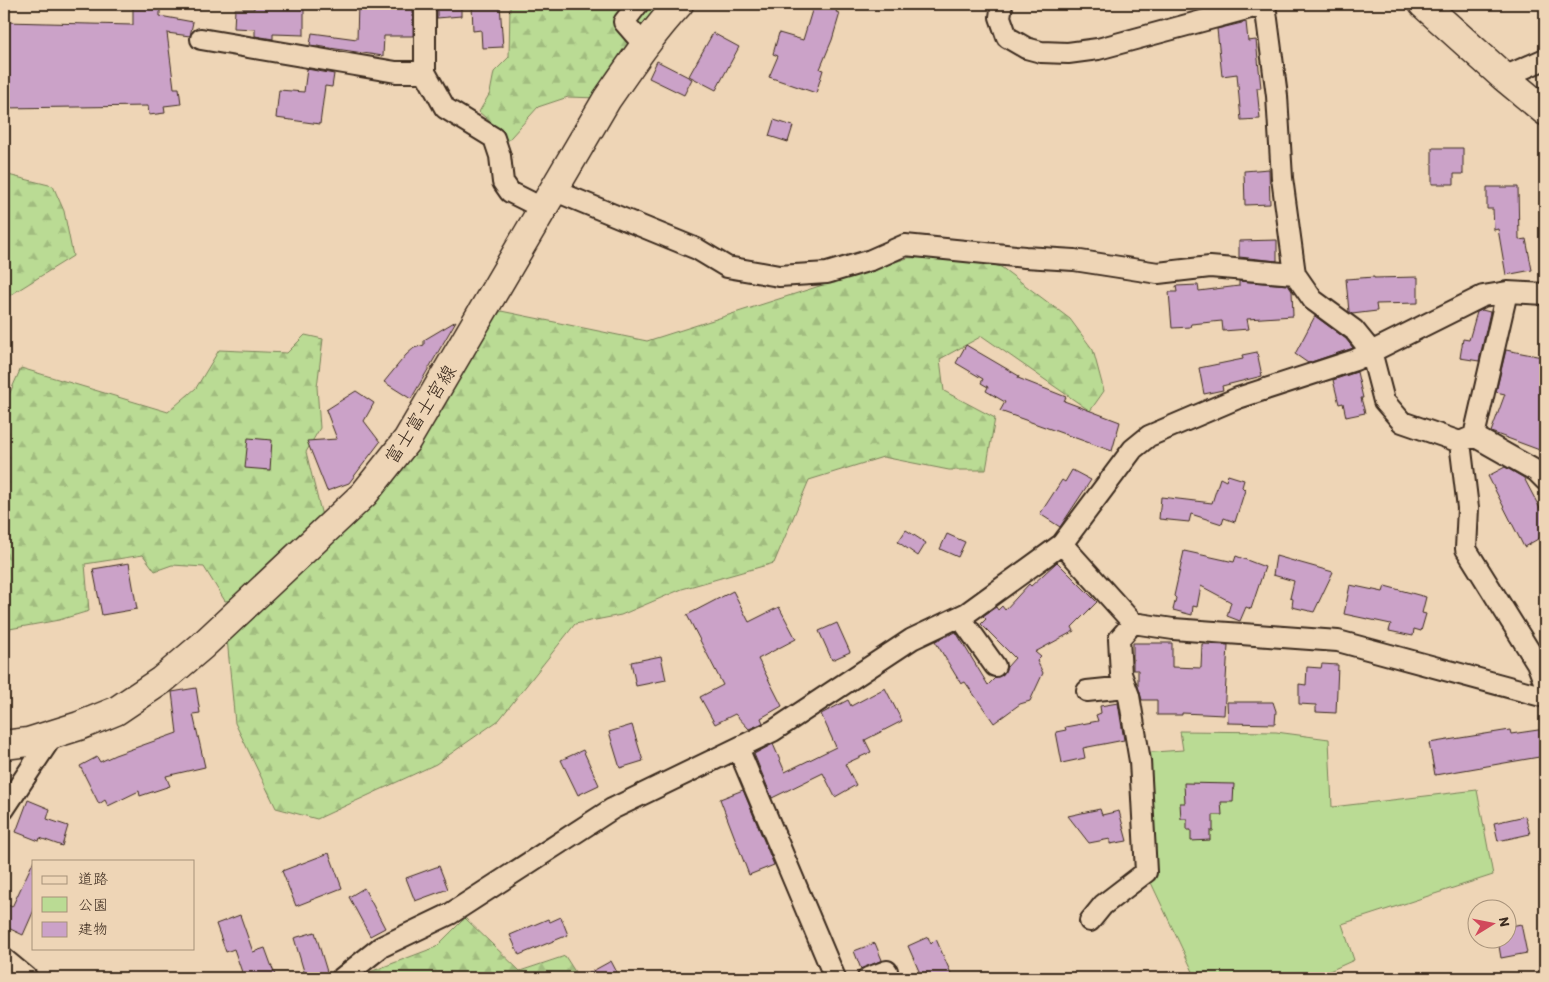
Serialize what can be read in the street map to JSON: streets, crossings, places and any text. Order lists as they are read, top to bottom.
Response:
{
  "streets": {
    "main road": ["富士富士宮線"]
  },
  "legend": ["道路", "公園", "建物"],
  "north": "right"
}
